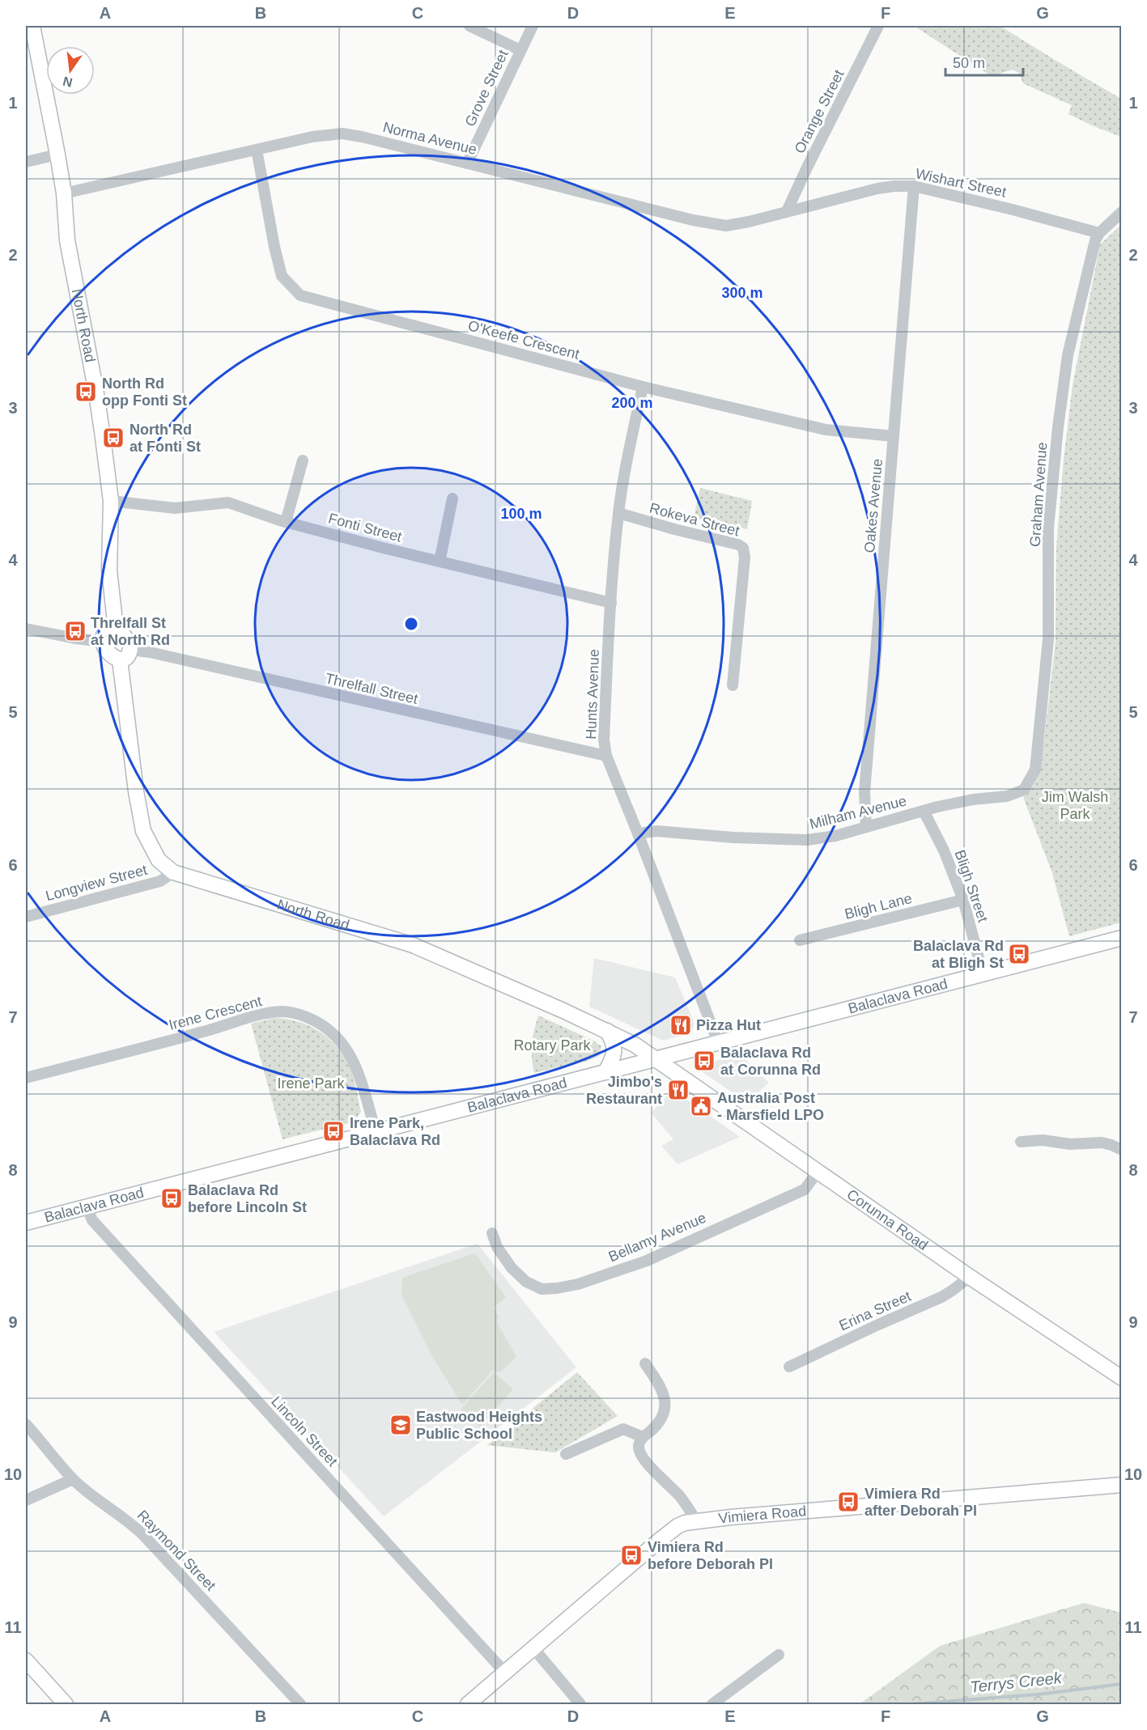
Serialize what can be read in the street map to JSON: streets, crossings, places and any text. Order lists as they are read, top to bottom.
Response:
{
  "streets": {
    "street": [
      "Grove Street",
      "Orange Street",
      "Norma Avenue",
      "Wishart Street",
      "North Road",
      "O'Keefe Crescent",
      "Graham Avenue",
      "Oakes Avenue",
      "Rokeva Street",
      "Fonti Street",
      "Threlfall Street",
      "Hunts Avenue",
      "Milham Avenue",
      "Longview Street",
      "Bligh Street",
      "Bligh Lane",
      "Balaclava Road",
      "Irene Crescent",
      "Corunna Road",
      "Bellamy Avenue",
      "Erina Street",
      "Lincoln Street",
      "Vimiera Road",
      "Raymond Street"
    ]
  },
  "crossings": [
    ["Grove Street", "Norma Avenue"],
    ["Orange Street", "Norma Avenue"],
    ["Orange Street", "Wishart Street"],
    ["Norma Avenue", "Wishart Street"],
    ["Norma Avenue", "North Road"],
    ["Norma Avenue", "O'Keefe Crescent"],
    ["Wishart Street", "Graham Avenue"],
    ["Wishart Street", "Oakes Avenue"],
    ["North Road", "Fonti Street"],
    ["North Road", "Threlfall Street"],
    ["North Road", "Longview Street"],
    ["North Road", "Balaclava Road"],
    ["North Road", "Corunna Road"],
    ["O'Keefe Crescent", "Oakes Avenue"],
    ["O'Keefe Crescent", "Hunts Avenue"],
    ["Graham Avenue", "Milham Avenue"],
    ["Oakes Avenue", "Milham Avenue"],
    ["Rokeva Street", "Hunts Avenue"],
    ["Fonti Street", "Hunts Avenue"],
    ["Threlfall Street", "Hunts Avenue"],
    ["Hunts Avenue", "Milham Avenue"],
    ["Hunts Avenue", "Balaclava Road"],
    ["Milham Avenue", "Bligh Street"],
    ["Bligh Street", "Bligh Lane"],
    ["Bligh Street", "Balaclava Road"],
    ["Balaclava Road", "Irene Crescent"],
    ["Balaclava Road", "Corunna Road"],
    ["Balaclava Road", "Lincoln Street"],
    ["Corunna Road", "Bellamy Avenue"],
    ["Corunna Road", "Erina Street"],
    ["Lincoln Street", "Vimiera Road"]
  ],
  "water": ["Terrys Creek"],
  "parks": ["Jim Walsh Park", "Rotary Park", "Irene Park"],
  "places": {
    "bus stop": [
      "North Rd opp Fonti St",
      "North Rd at Fonti St",
      "Threlfall St at North Rd",
      "Balaclava Rd at Bligh St",
      "Balaclava Rd at Corunna Rd",
      "Irene Park, Balaclava Rd",
      "Balaclava Rd before Lincoln St",
      "Vimiera Rd after Deborah Pl",
      "Vimiera Rd before Deborah Pl"
    ],
    "restaurant": ["Pizza Hut", "Jimbo's Restaurant"],
    "public building": ["Australia Post - Marsfield LPO"],
    "school or university": ["Eastwood Heights Public School"]
  },
  "scale_bar": "50 m",
  "north": "bottom",
  "grid": {
    "columns": [
      "A",
      "B",
      "C",
      "D",
      "E",
      "F",
      "G"
    ],
    "rows": [
      "1",
      "2",
      "3",
      "4",
      "5",
      "6",
      "7",
      "8",
      "9",
      "10",
      "11"
    ]
  },
  "rings": ["300 m", "200 m", "100 m"]
}
